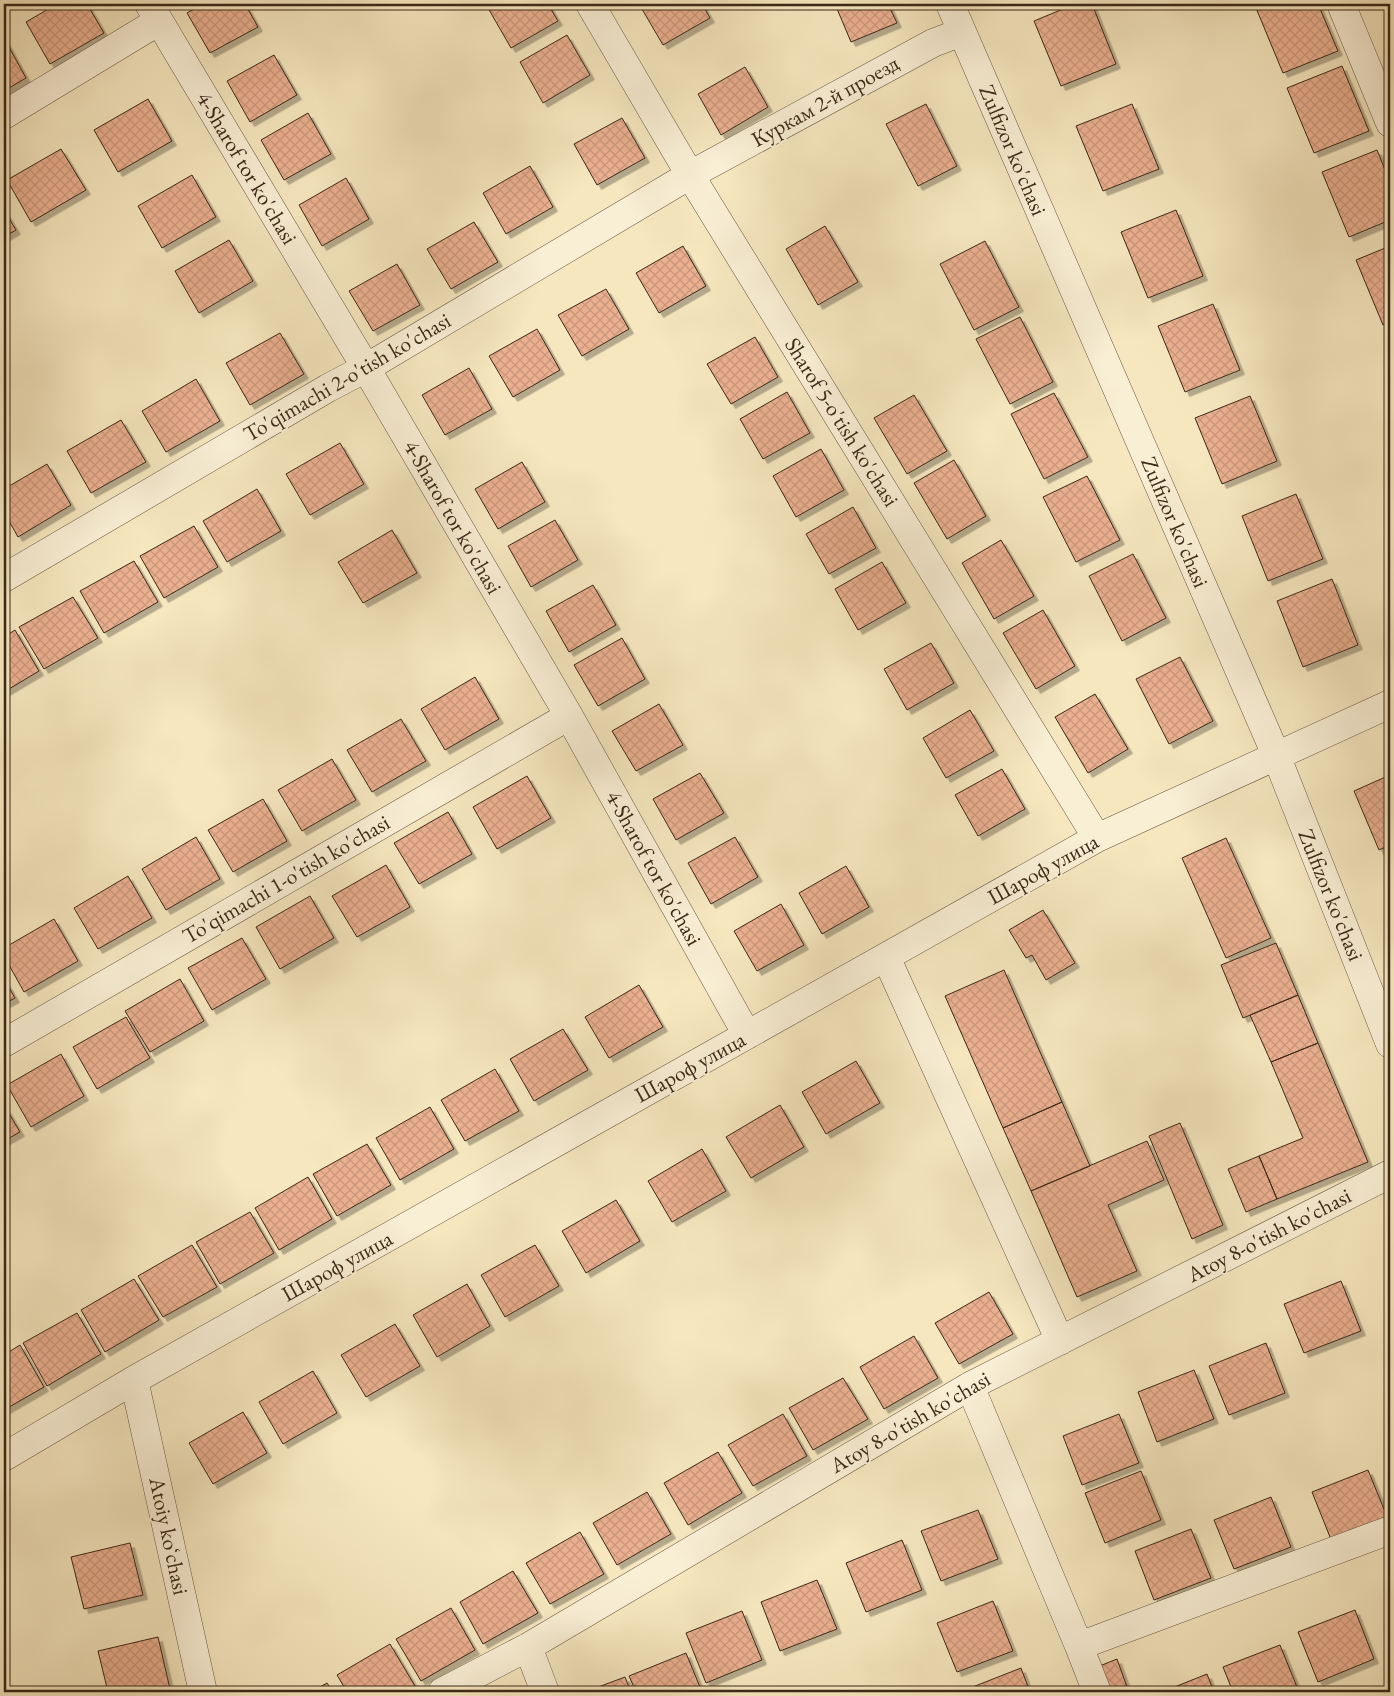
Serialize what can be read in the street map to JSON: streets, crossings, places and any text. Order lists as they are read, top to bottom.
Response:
{
  "streets": {
    "street": [
      "Куркам 2-й проезд",
      "Zulfizor ko'chasi",
      "4-Sharof tor ko'chasi",
      "To'qimachi 2-o'tish ko'chasi",
      "Sharof 5-o'tish ko'chasi",
      "Шароф улица",
      "To'qimachi 1-o'tish ko'chasi",
      "Atoy 8-o'tish ko'chasi",
      "Atoiy koʻchasi"
    ]
  },
  "crossings": [
    ["Куркам 2-й проезд", "Zulfizor ko'chasi"],
    ["Куркам 2-й проезд", "To'qimachi 2-o'tish ko'chasi"],
    ["Куркам 2-й проезд", "Sharof 5-o'tish ko'chasi"],
    ["Zulfizor ko'chasi", "Шароф улица"],
    ["4-Sharof tor ko'chasi", "To'qimachi 2-o'tish ko'chasi"],
    ["4-Sharof tor ko'chasi", "Шароф улица"],
    ["4-Sharof tor ko'chasi", "To'qimachi 1-o'tish ko'chasi"],
    ["To'qimachi 2-o'tish ko'chasi", "Sharof 5-o'tish ko'chasi"],
    ["Sharof 5-o'tish ko'chasi", "Шароф улица"],
    ["Шароф улица", "Atoiy koʻchasi"]
  ]
}
